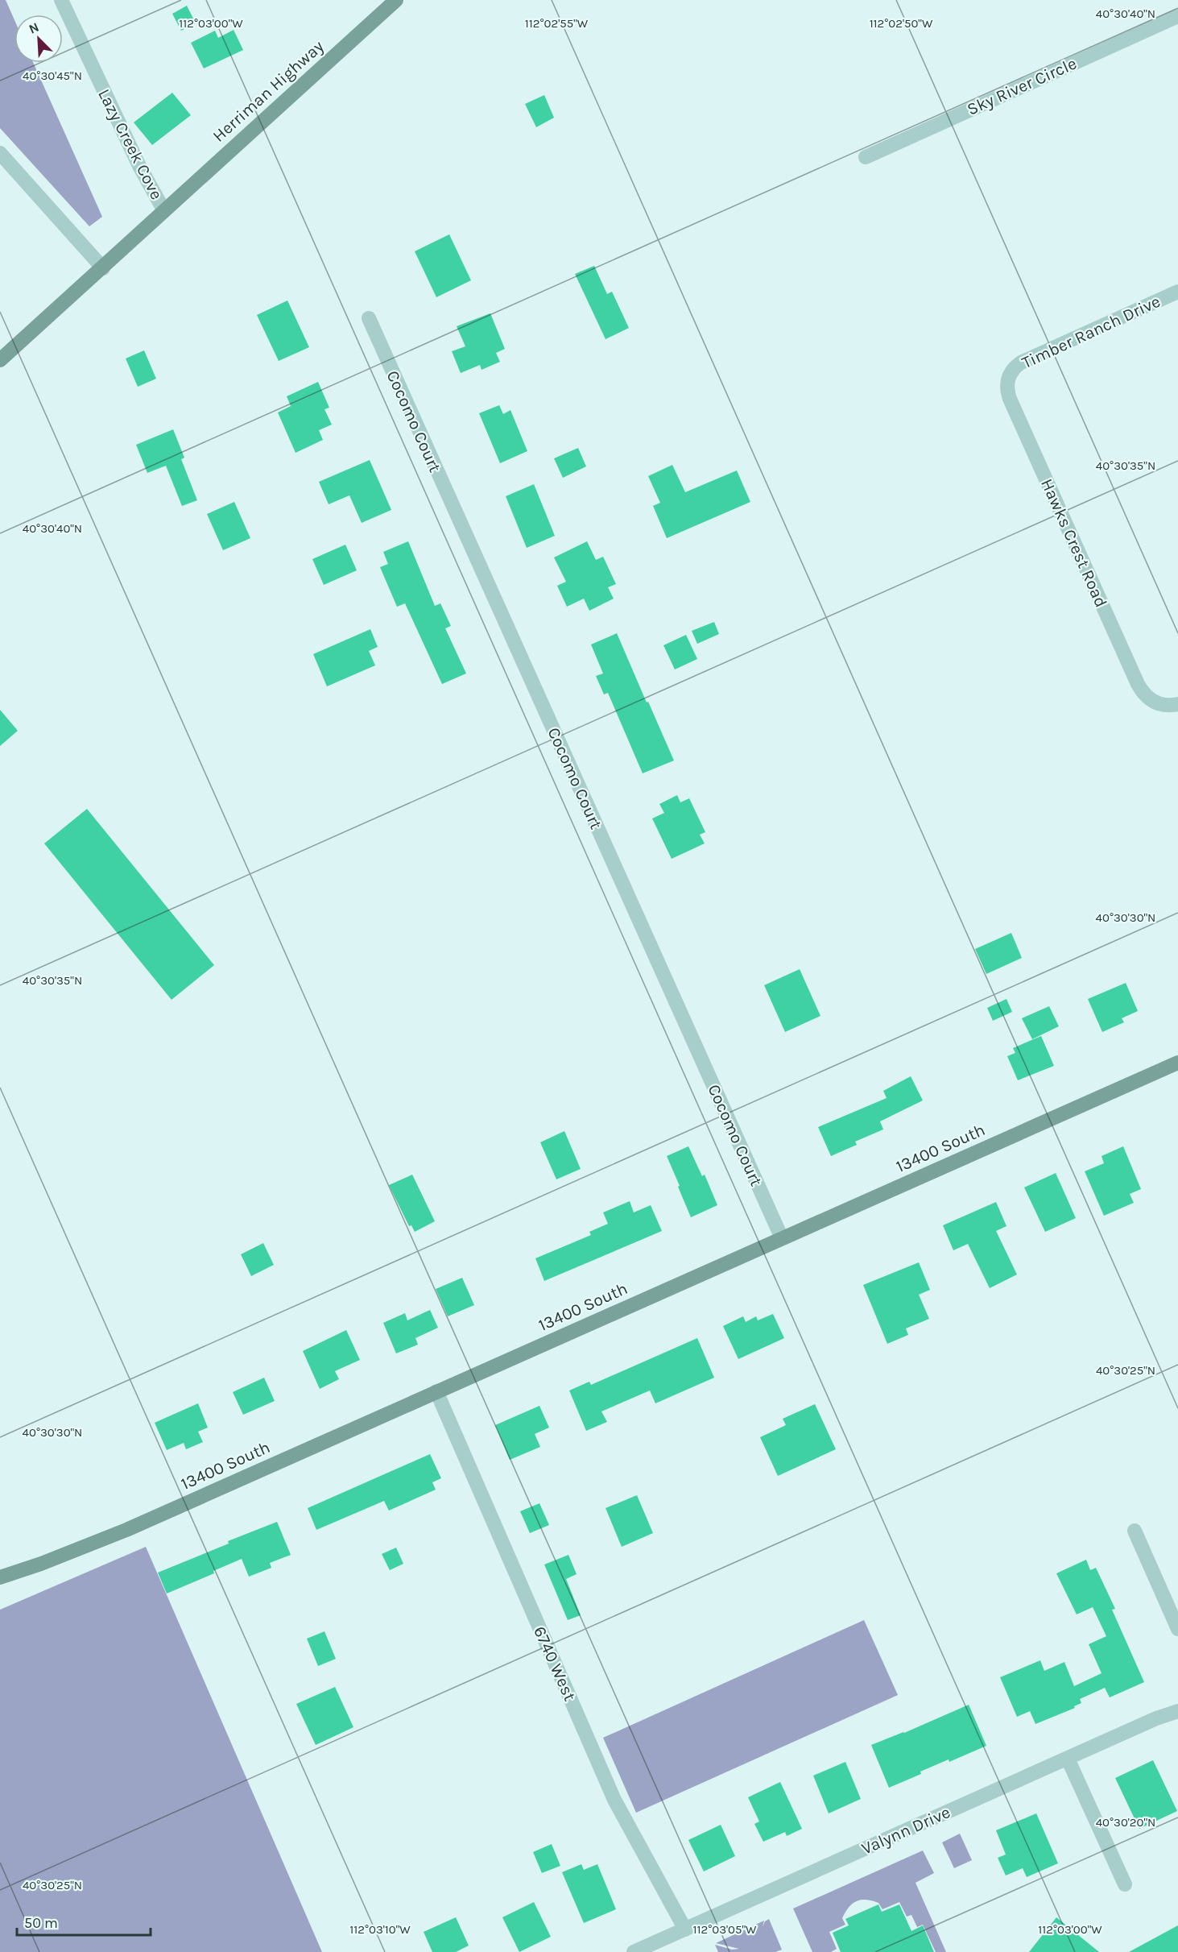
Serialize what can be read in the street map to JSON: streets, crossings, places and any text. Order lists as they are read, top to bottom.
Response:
{
  "streets": {
    "street": [
      "Sky River Circle",
      "Herriman Highway",
      "Lazy Creek Cove",
      "Timber Ranch Drive",
      "Cocomo Court",
      "Hawks Crest Road",
      "13400 South",
      "6740 West",
      "Valynn Drive"
    ]
  },
  "crossings": [
    ["Herriman Highway", "Lazy Creek Cove"],
    ["Timber Ranch Drive", "Hawks Crest Road"],
    ["Cocomo Court", "13400 South"],
    ["13400 South", "6740 West"],
    ["6740 West", "Valynn Drive"]
  ],
  "scale_bar": "50 m",
  "north": "top left",
  "coordinates": [
    "40°30'40\"N",
    "112°03'00\"W",
    "112°02'55\"W",
    "112°02'50\"W",
    "40°30'45\"N",
    "40°30'35\"N",
    "40°30'30\"N",
    "40°30'25\"N",
    "40°30'20\"N",
    "112°03'10\"W",
    "112°03'05\"W"
  ]
}
